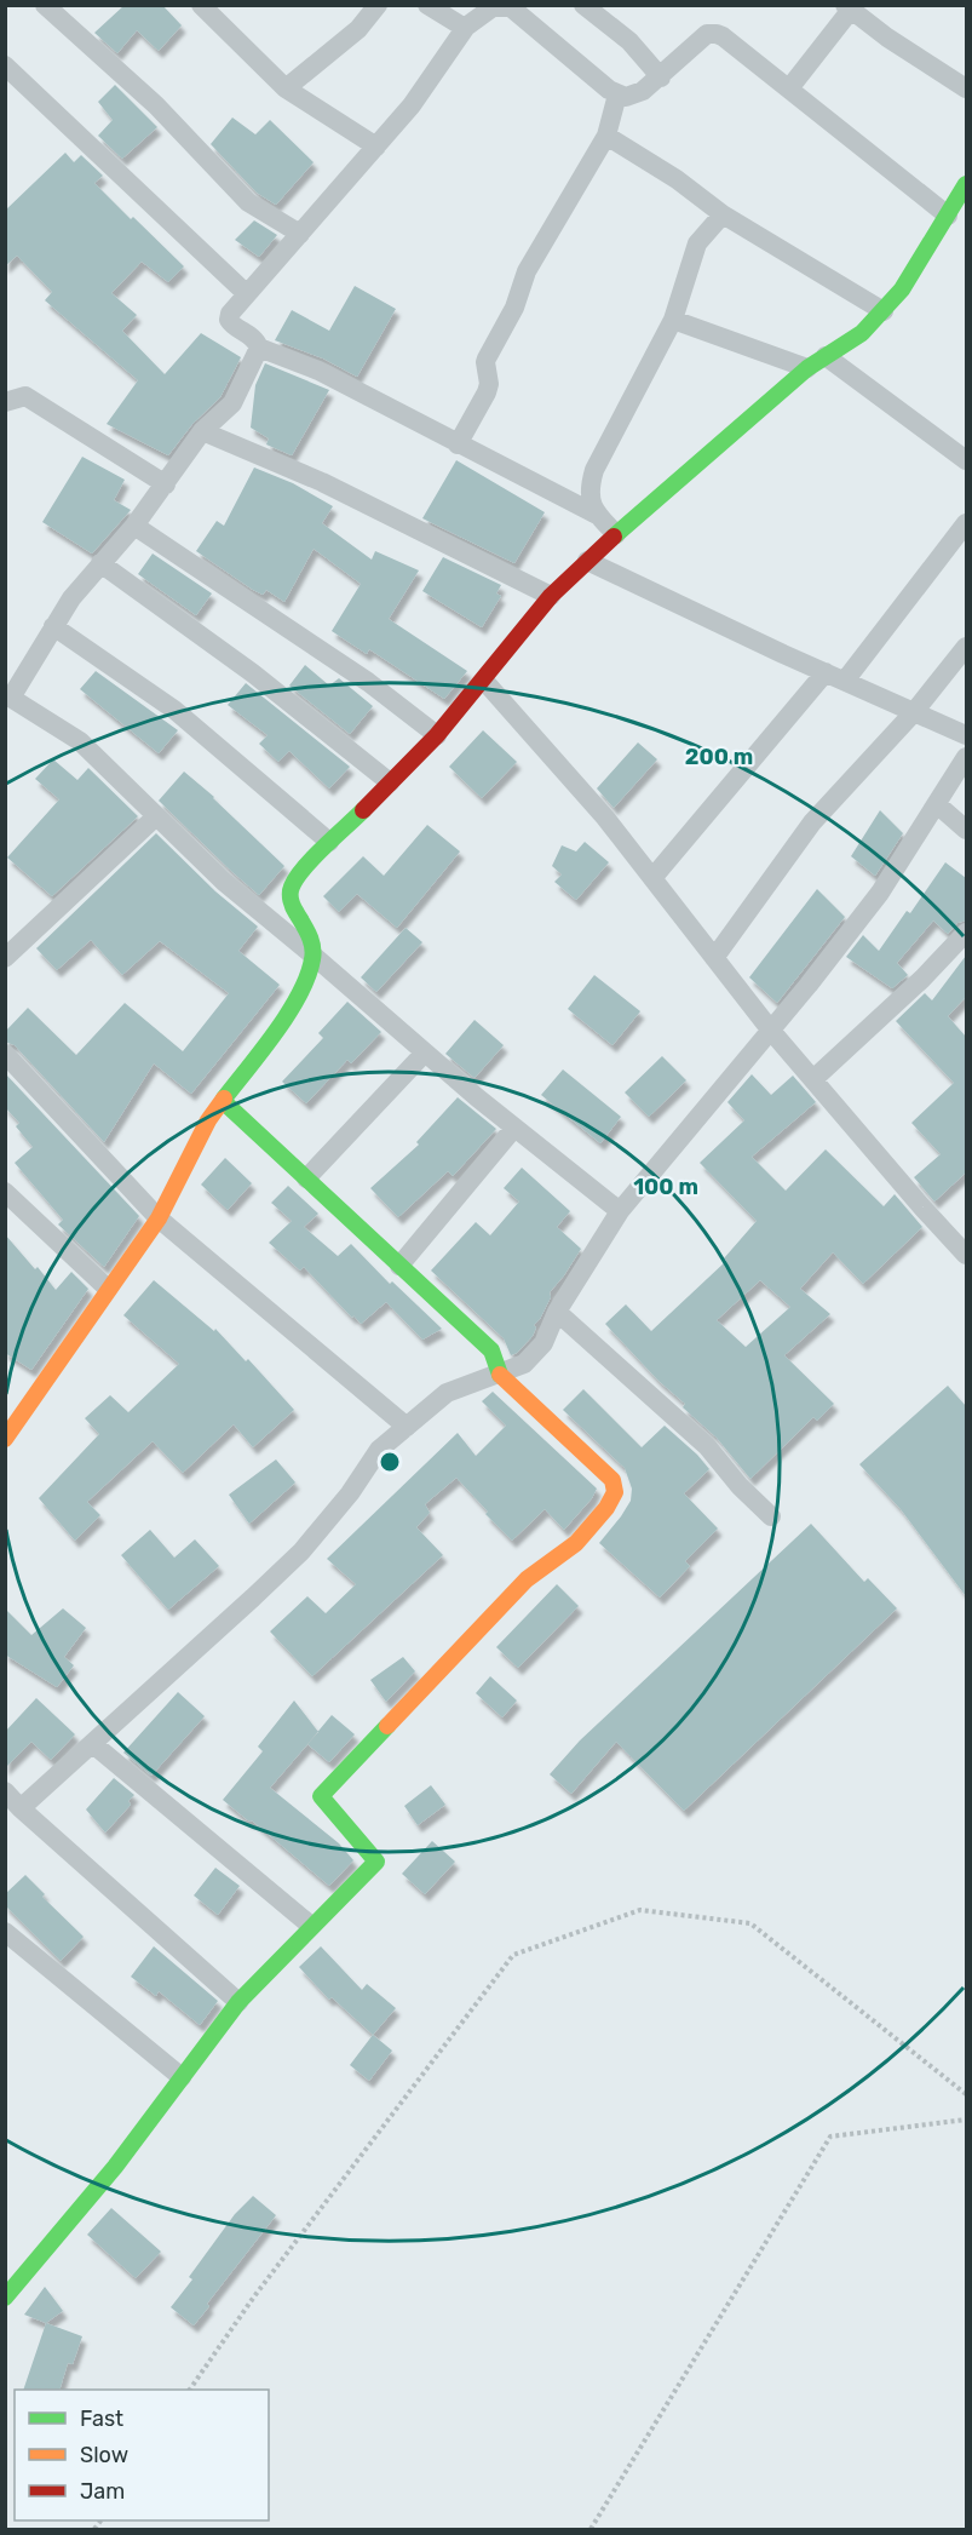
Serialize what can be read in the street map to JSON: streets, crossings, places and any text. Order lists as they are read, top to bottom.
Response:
{
  "legend": ["Fast", "Slow", "Jam"],
  "rings": ["200 m", "100 m"]
}
